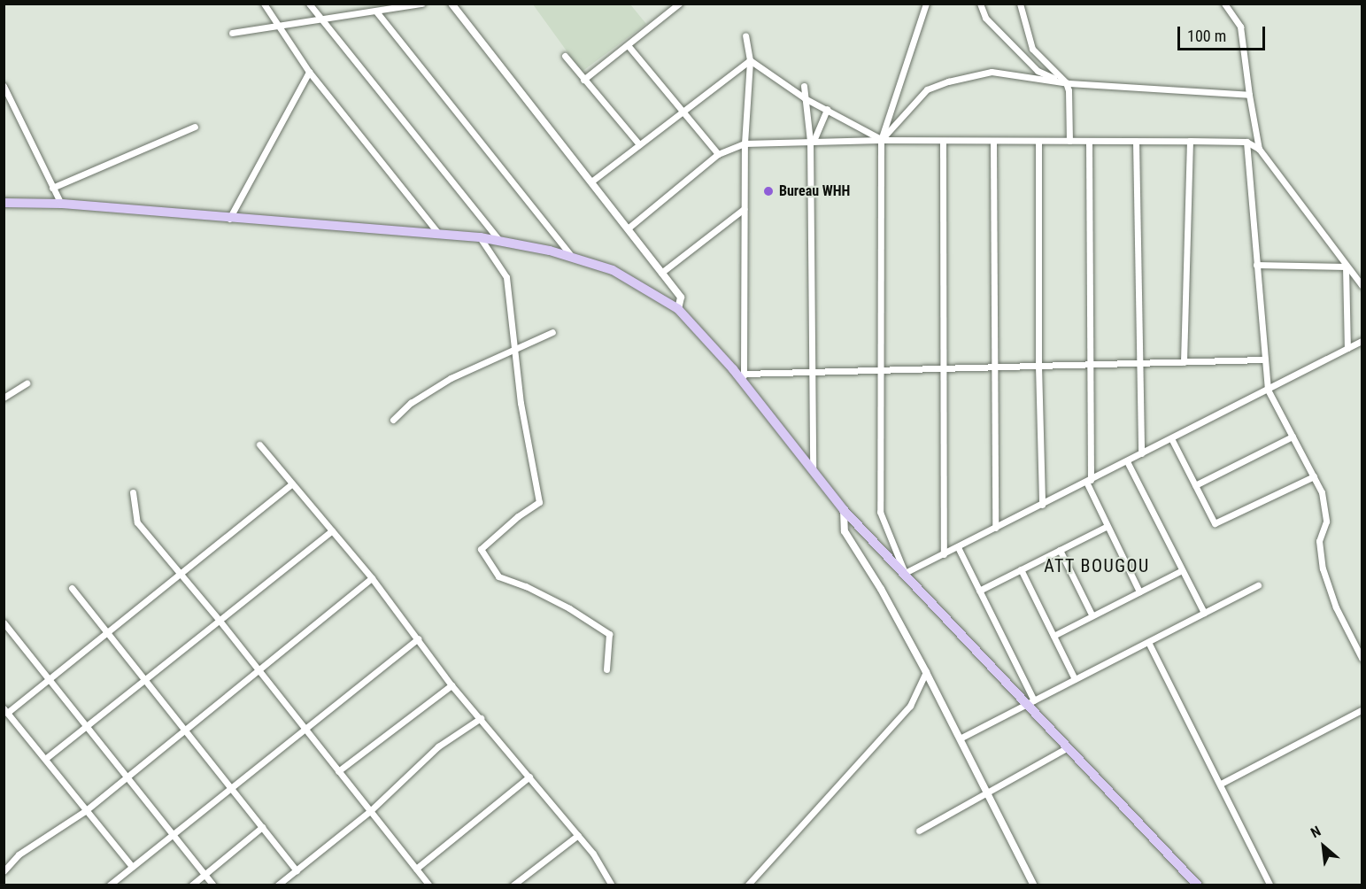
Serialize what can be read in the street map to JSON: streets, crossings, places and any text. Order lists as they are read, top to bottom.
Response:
{
  "districts": ["ATT BOUGOU"],
  "places": ["Bureau WHH"],
  "scale_bar": "100 m",
  "north": "top left"
}
